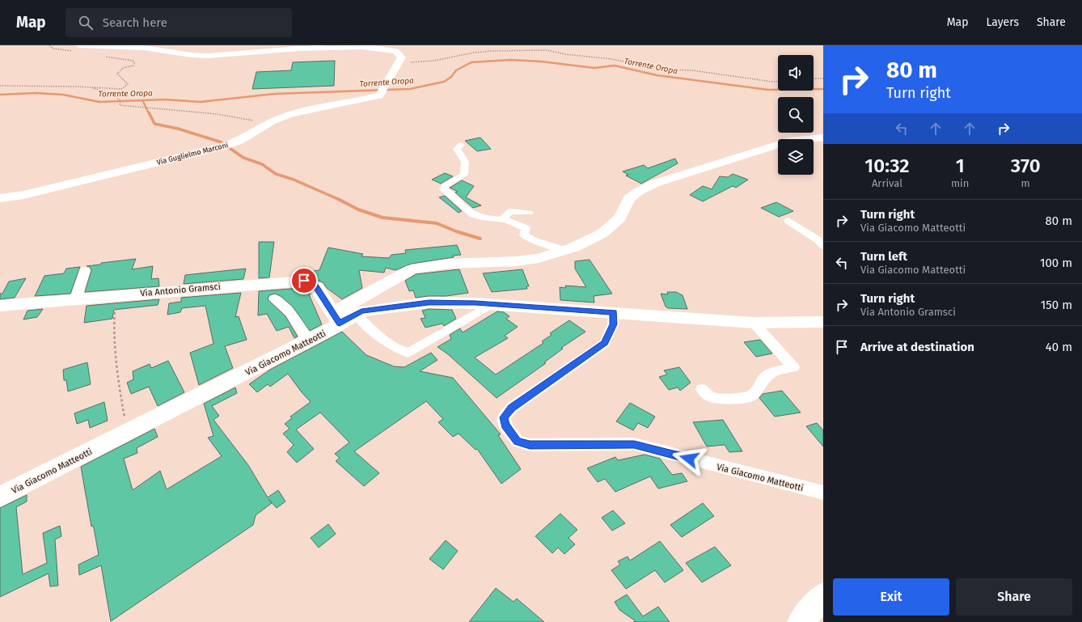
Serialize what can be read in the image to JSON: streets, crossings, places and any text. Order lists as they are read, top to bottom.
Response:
{
  "streets": {
    "street": ["Via Guglielmo Marconi", "Via Antonio Gramsci", "Via Giacomo Matteotti"]
  },
  "crossings": [
    ["Via Antonio Gramsci", "Via Giacomo Matteotti"]
  ],
  "water": ["Torrente Oropa"],
  "page": {
    "header": "Map",
    "search": "Search here",
    "nav": ["Map", "Layers", "Share"],
    "turn": ["80 m", "Turn right"],
    "eta": [
      "10:32",
      "Arrival",
      "1",
      "min",
      "370",
      "m"
    ],
    "list": [
      {
        "name": "Turn right",
        "note": "Via Giacomo Matteotti",
        "value": "80 m"
      },
      {
        "name": "Turn left",
        "note": "Via Giacomo Matteotti",
        "value": "100 m"
      },
      {
        "name": "Turn right",
        "note": "Via Antonio Gramsci",
        "value": "150 m"
      },
      {
        "name": "Arrive at destination",
        "value": "40 m"
      }
    ],
    "buttons": ["Exit", "Share"]
  }
}
